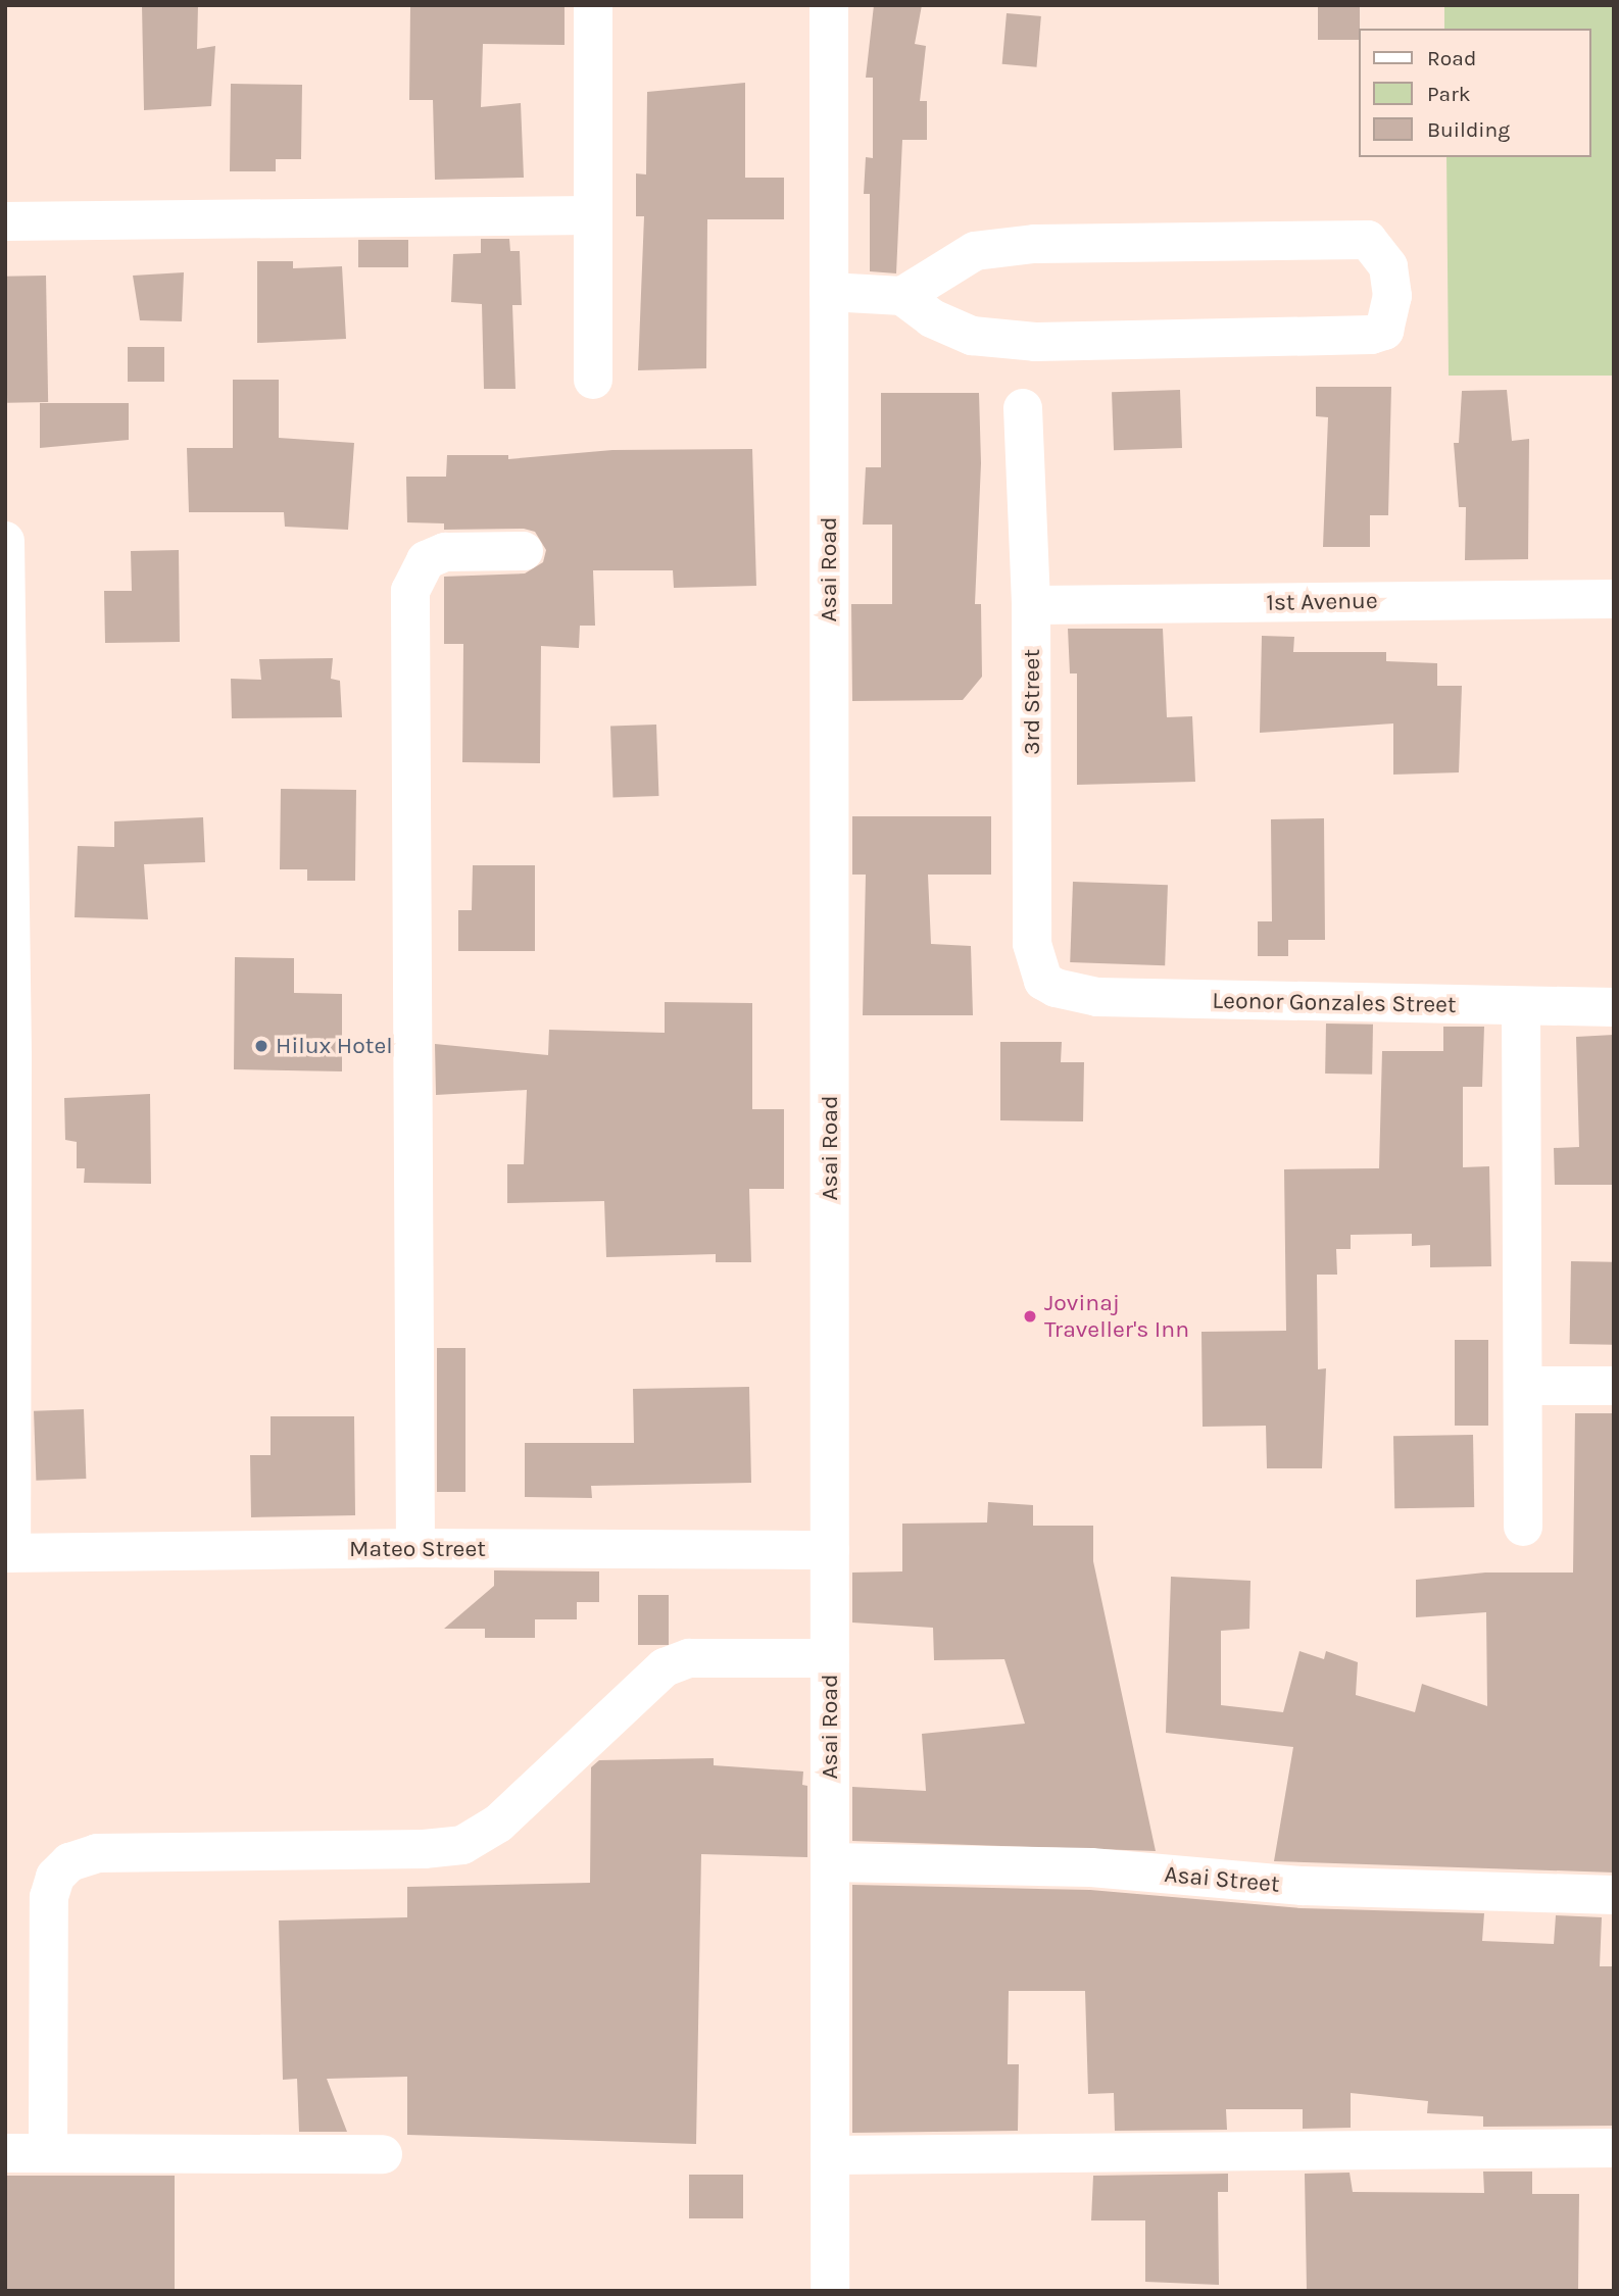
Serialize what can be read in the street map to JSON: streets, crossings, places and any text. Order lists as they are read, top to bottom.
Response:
{
  "streets": {
    "street": [
      "Asai Road",
      "1st Avenue",
      "3rd Street",
      "Leonor Gonzales Street",
      "Mateo Street",
      "Asai Street"
    ]
  },
  "crossings": [
    ["Asai Road", "Mateo Street"],
    ["Asai Road", "Asai Street"],
    ["1st Avenue", "3rd Street"],
    ["3rd Street", "Leonor Gonzales Street"]
  ],
  "places": ["Hilux Hotel", "Jovinaj Traveller's Inn"],
  "legend": ["Road", "Park", "Building"]
}
